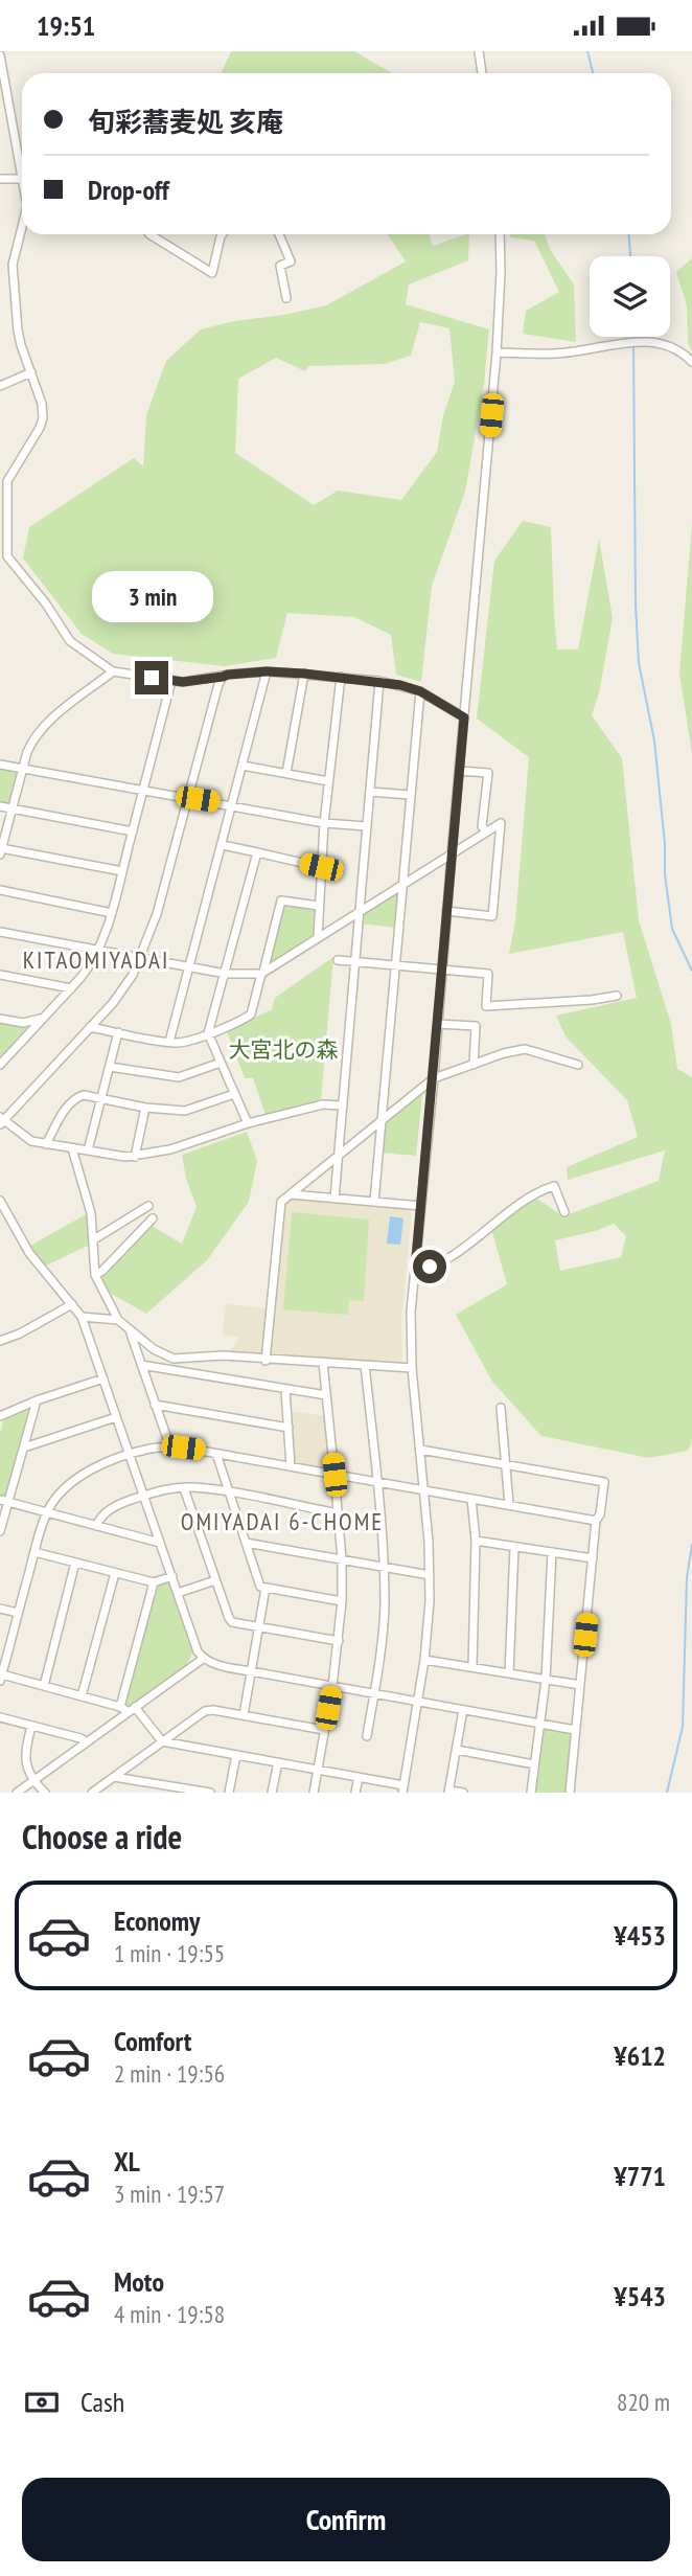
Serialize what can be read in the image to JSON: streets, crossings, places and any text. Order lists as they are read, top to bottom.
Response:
{
  "districts": ["KITAOMIYADAI", "OMIYADAI 6-CHOME"],
  "parks": ["大宮北の森"],
  "page": {
    "status": "19:51",
    "banner": ["旬彩蕎麦処 亥庵", "Drop-off"],
    "bubble": "3 min",
    "heading": "Choose a ride",
    "list": [
      {
        "name": "Economy",
        "note": "1 min · 19:55",
        "value": "¥453"
      },
      {
        "name": "Comfort",
        "note": "2 min · 19:56",
        "value": "¥612"
      },
      {
        "name": "XL",
        "note": "3 min · 19:57",
        "value": "¥771"
      },
      {
        "name": "Moto",
        "note": "4 min · 19:58",
        "value": "¥543"
      }
    ],
    "pay": ["Cash", "820 m"],
    "buttons": "Confirm"
  }
}
